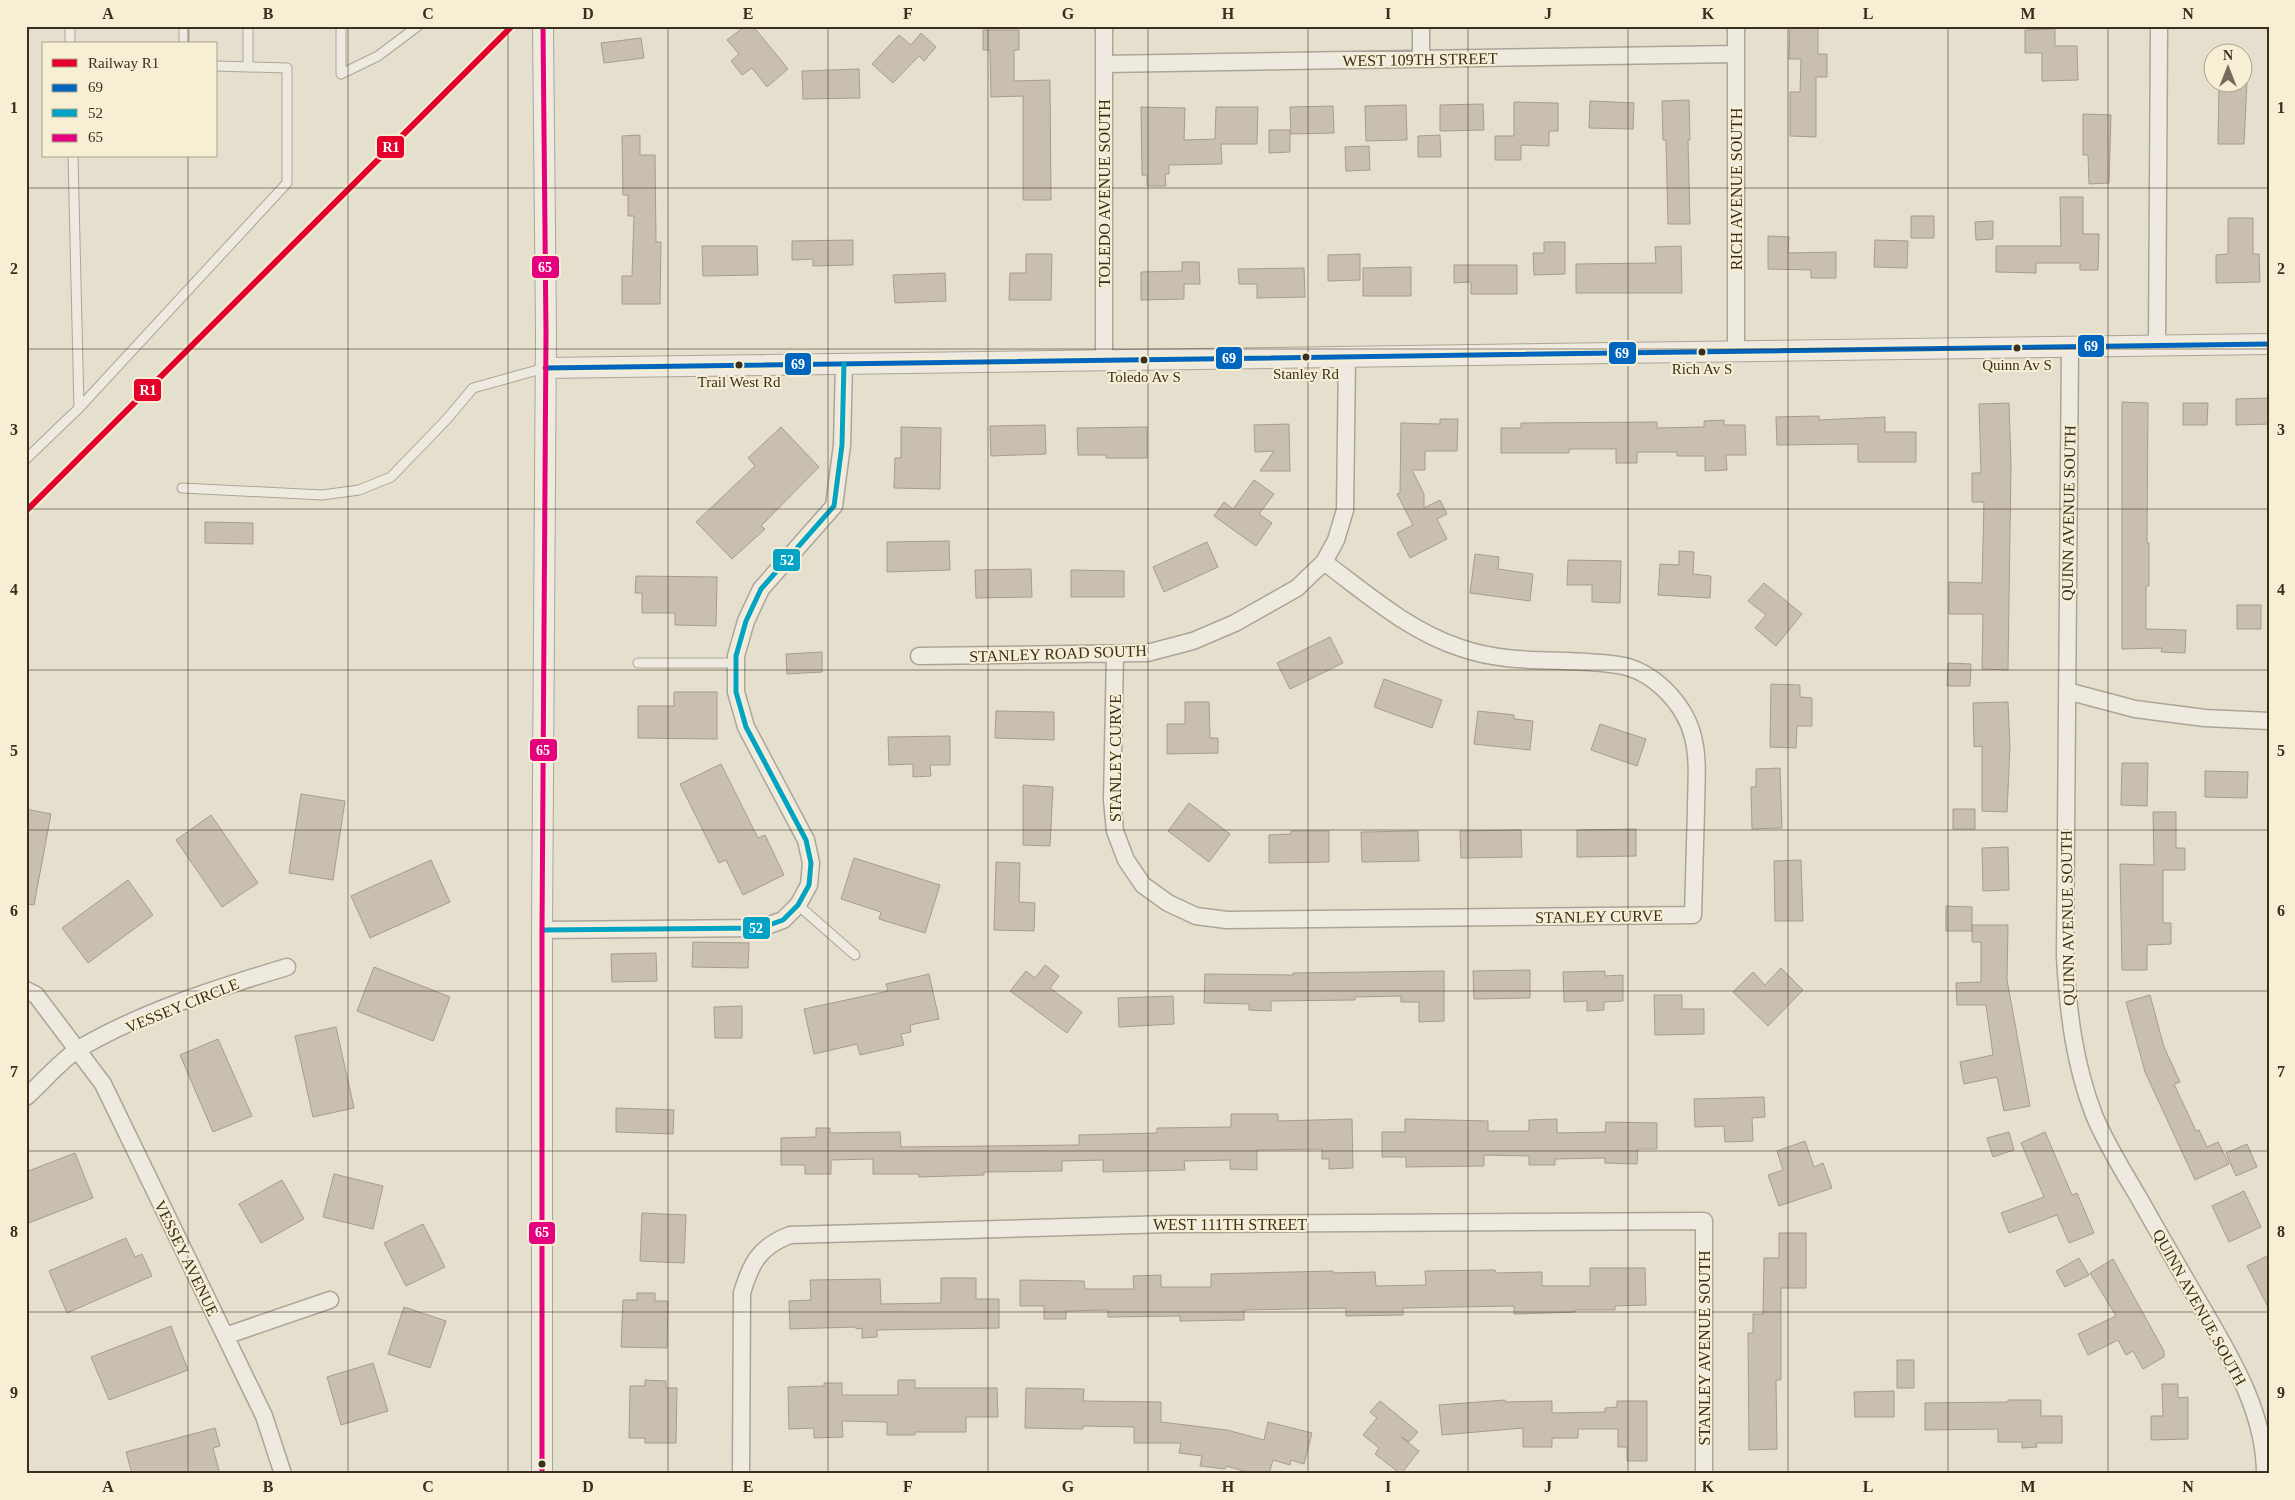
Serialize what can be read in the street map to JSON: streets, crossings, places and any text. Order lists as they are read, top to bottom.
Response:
{
  "streets": {
    "street": [
      "WEST 109TH STREET",
      "RICH AVENUE SOUTH",
      "TOLEDO AVENUE SOUTH",
      "QUINN AVENUE SOUTH",
      "STANLEY ROAD SOUTH",
      "STANLEY CURVE",
      "VESSEY CIRCLE",
      "WEST 111TH STREET",
      "VESSEY AVENUE",
      "STANLEY AVENUE SOUTH"
    ]
  },
  "crossings": [
    ["WEST 109TH STREET", "RICH AVENUE SOUTH"],
    ["WEST 109TH STREET", "TOLEDO AVENUE SOUTH"],
    ["STANLEY ROAD SOUTH", "STANLEY CURVE"],
    ["VESSEY CIRCLE", "VESSEY AVENUE"],
    ["WEST 111TH STREET", "STANLEY AVENUE SOUTH"]
  ],
  "places": [
    "Quinn Av S",
    "Rich Av S",
    "Stanley Rd",
    "Toledo Av S",
    "Trail West Rd"
  ],
  "lines": [
    "rail line R1",
    "transit line 65",
    "transit line 69",
    "transit line 52"
  ],
  "legend": [
    "Railway R1",
    "69",
    "52",
    "65"
  ],
  "north": "top",
  "grid": {
    "columns": [
      "A",
      "B",
      "C",
      "D",
      "E",
      "F",
      "G",
      "H",
      "I",
      "J",
      "K",
      "L",
      "M",
      "N"
    ],
    "rows": [
      "1",
      "2",
      "3",
      "4",
      "5",
      "6",
      "7",
      "8",
      "9"
    ]
  }
}
